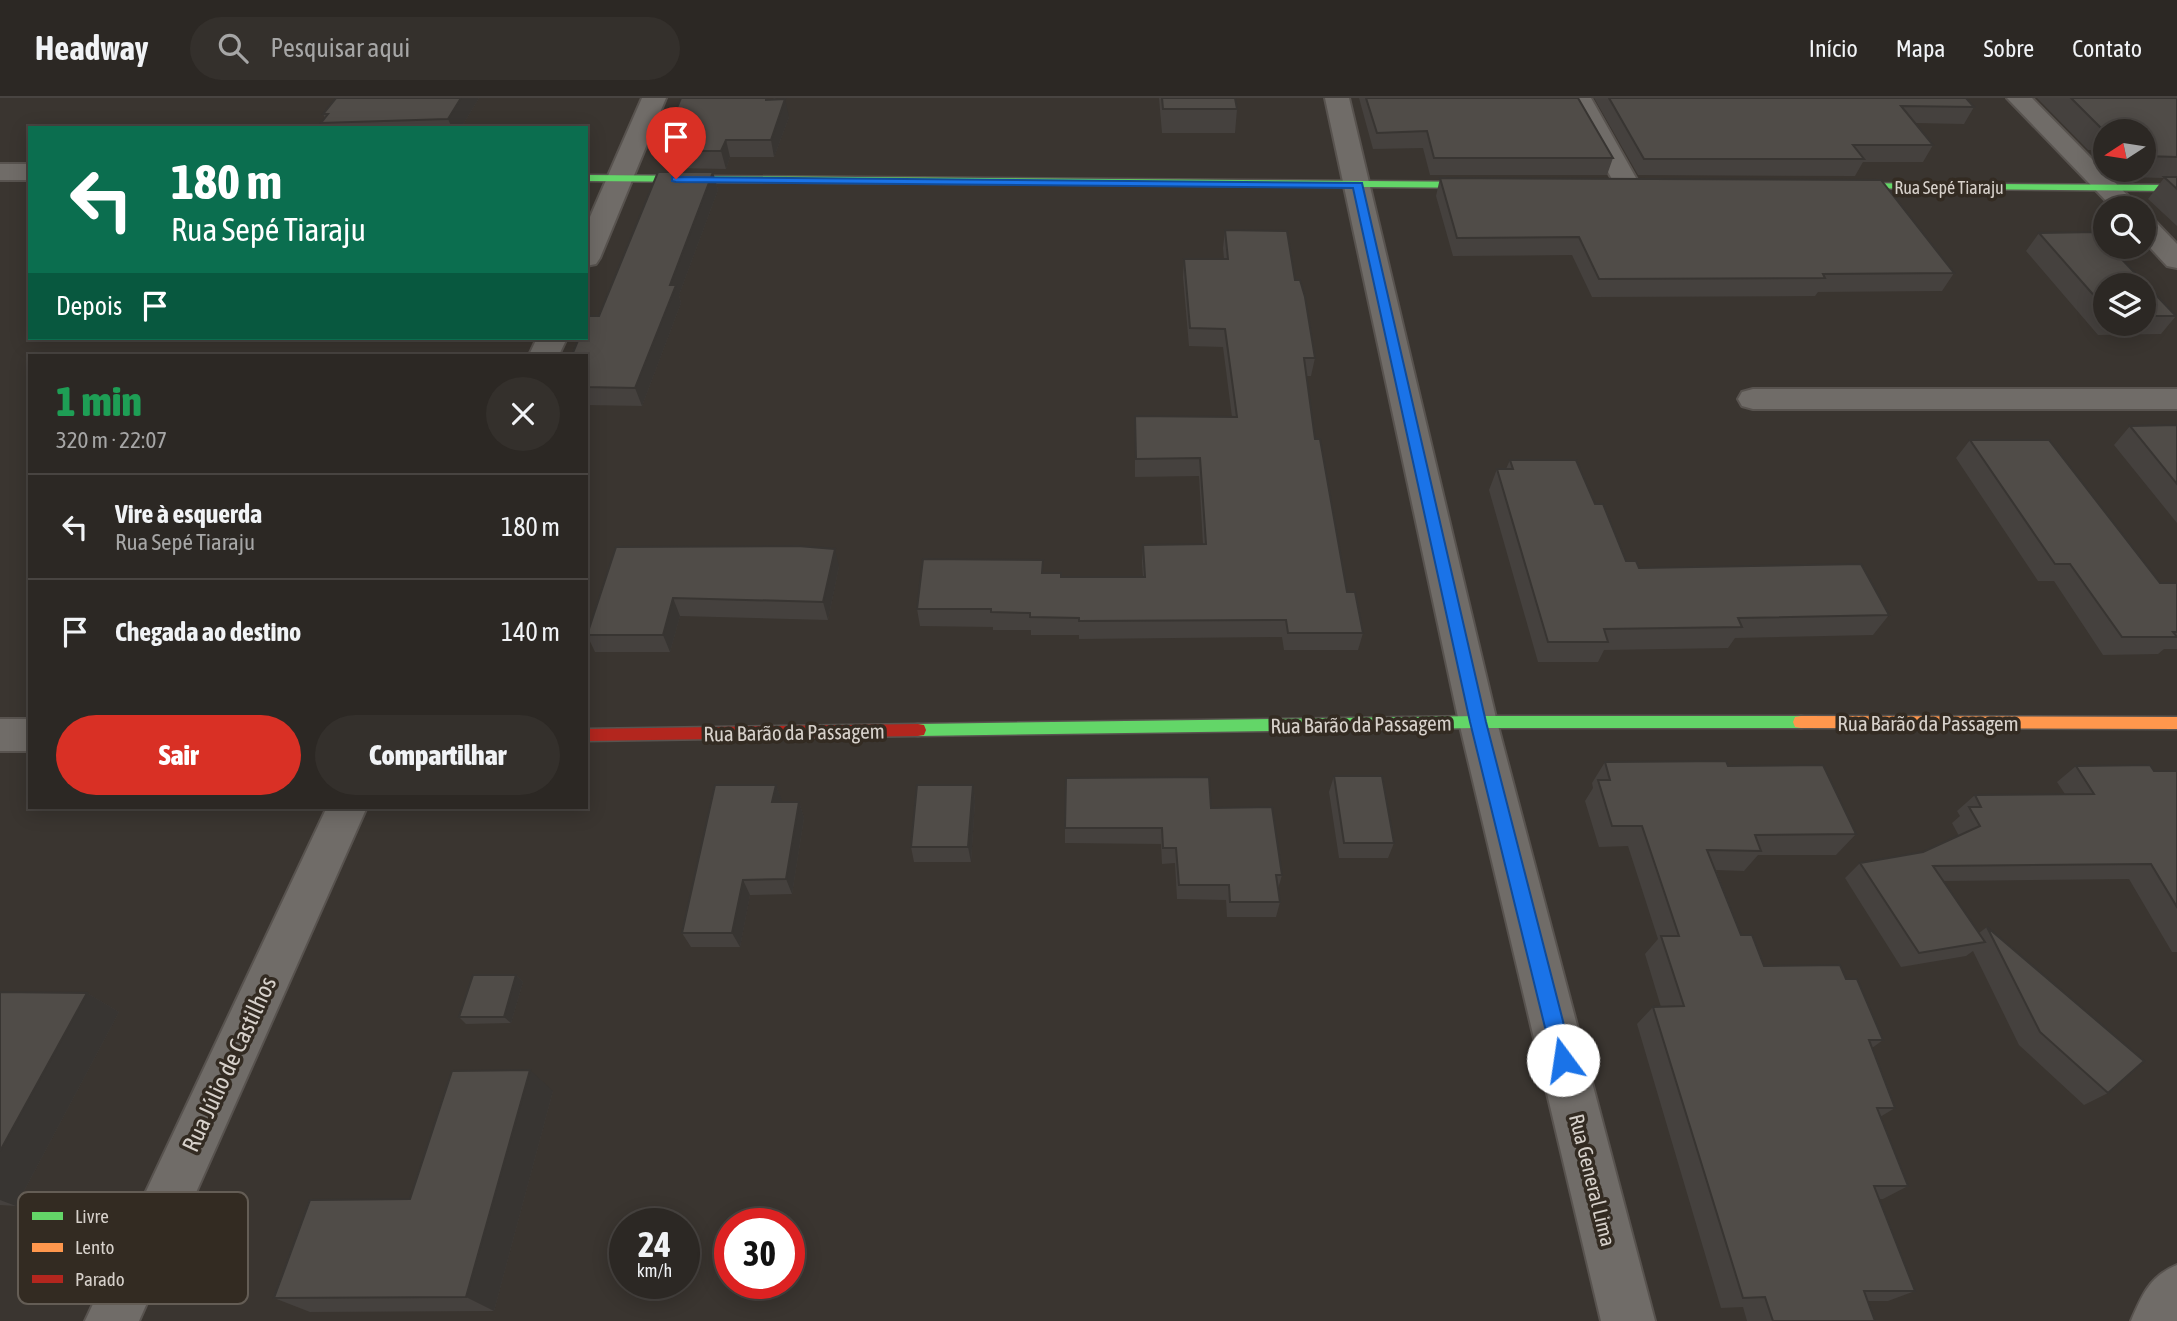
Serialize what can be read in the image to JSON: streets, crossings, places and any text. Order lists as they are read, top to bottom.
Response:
{
  "streets": {
    "street": [
      "Rua Sepé Tiaraju",
      "Rua Barão da Passagem",
      "Rua Júlio de Castilhos",
      "Rua General Lima"
    ]
  },
  "crossings": [
    ["Rua Barão da Passagem", "Rua General Lima"]
  ],
  "legend": ["Livre", "Lento", "Parado"],
  "north": "left",
  "page": {
    "header": "Headway",
    "search": "Pesquisar aqui",
    "nav": [
      "Início",
      "Mapa",
      "Sobre",
      "Contato"
    ],
    "turn": ["180 m", "Rua Sepé Tiaraju"],
    "then": "Depois",
    "heading": ["1 min", "320 m · 22:07"],
    "list": [
      {
        "name": "Vire à esquerda",
        "note": "Rua Sepé Tiaraju",
        "value": "180 m"
      },
      {
        "name": "Chegada ao destino",
        "value": "140 m"
      }
    ],
    "buttons": ["Sair", "Compartilhar"],
    "speed": "24 km/h",
    "limit": "30"
  }
}
